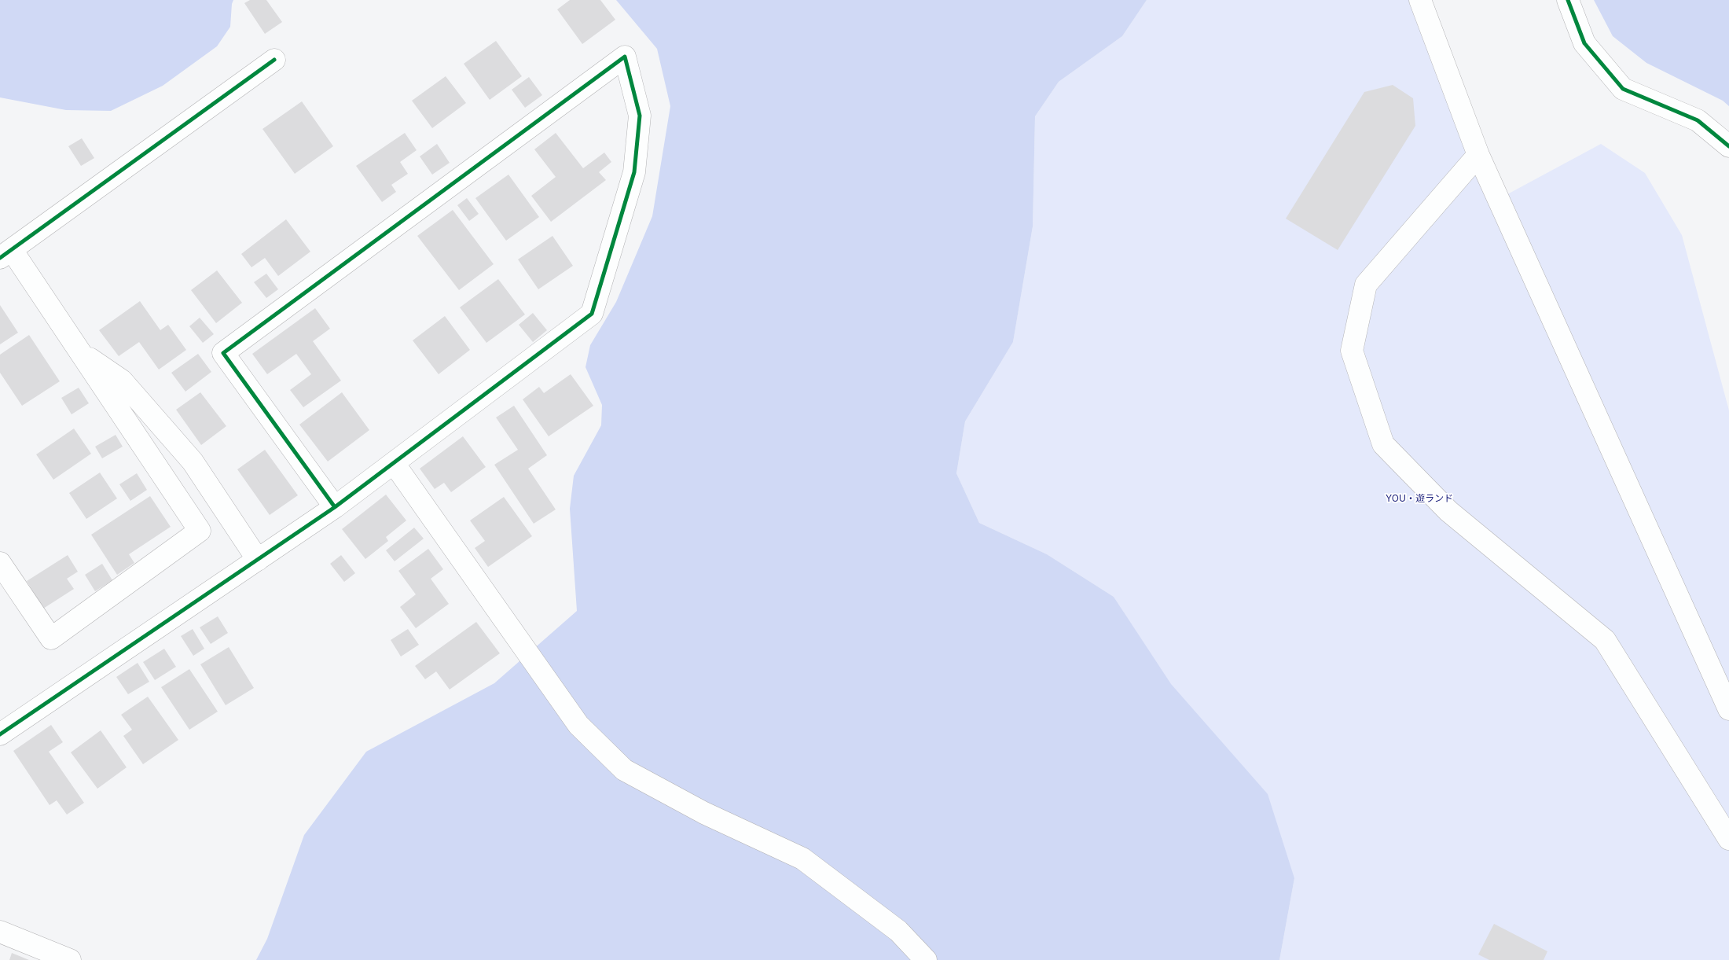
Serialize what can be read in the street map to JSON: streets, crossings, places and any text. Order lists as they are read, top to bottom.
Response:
{
  "parks": ["YOU・遊ランド"]
}
